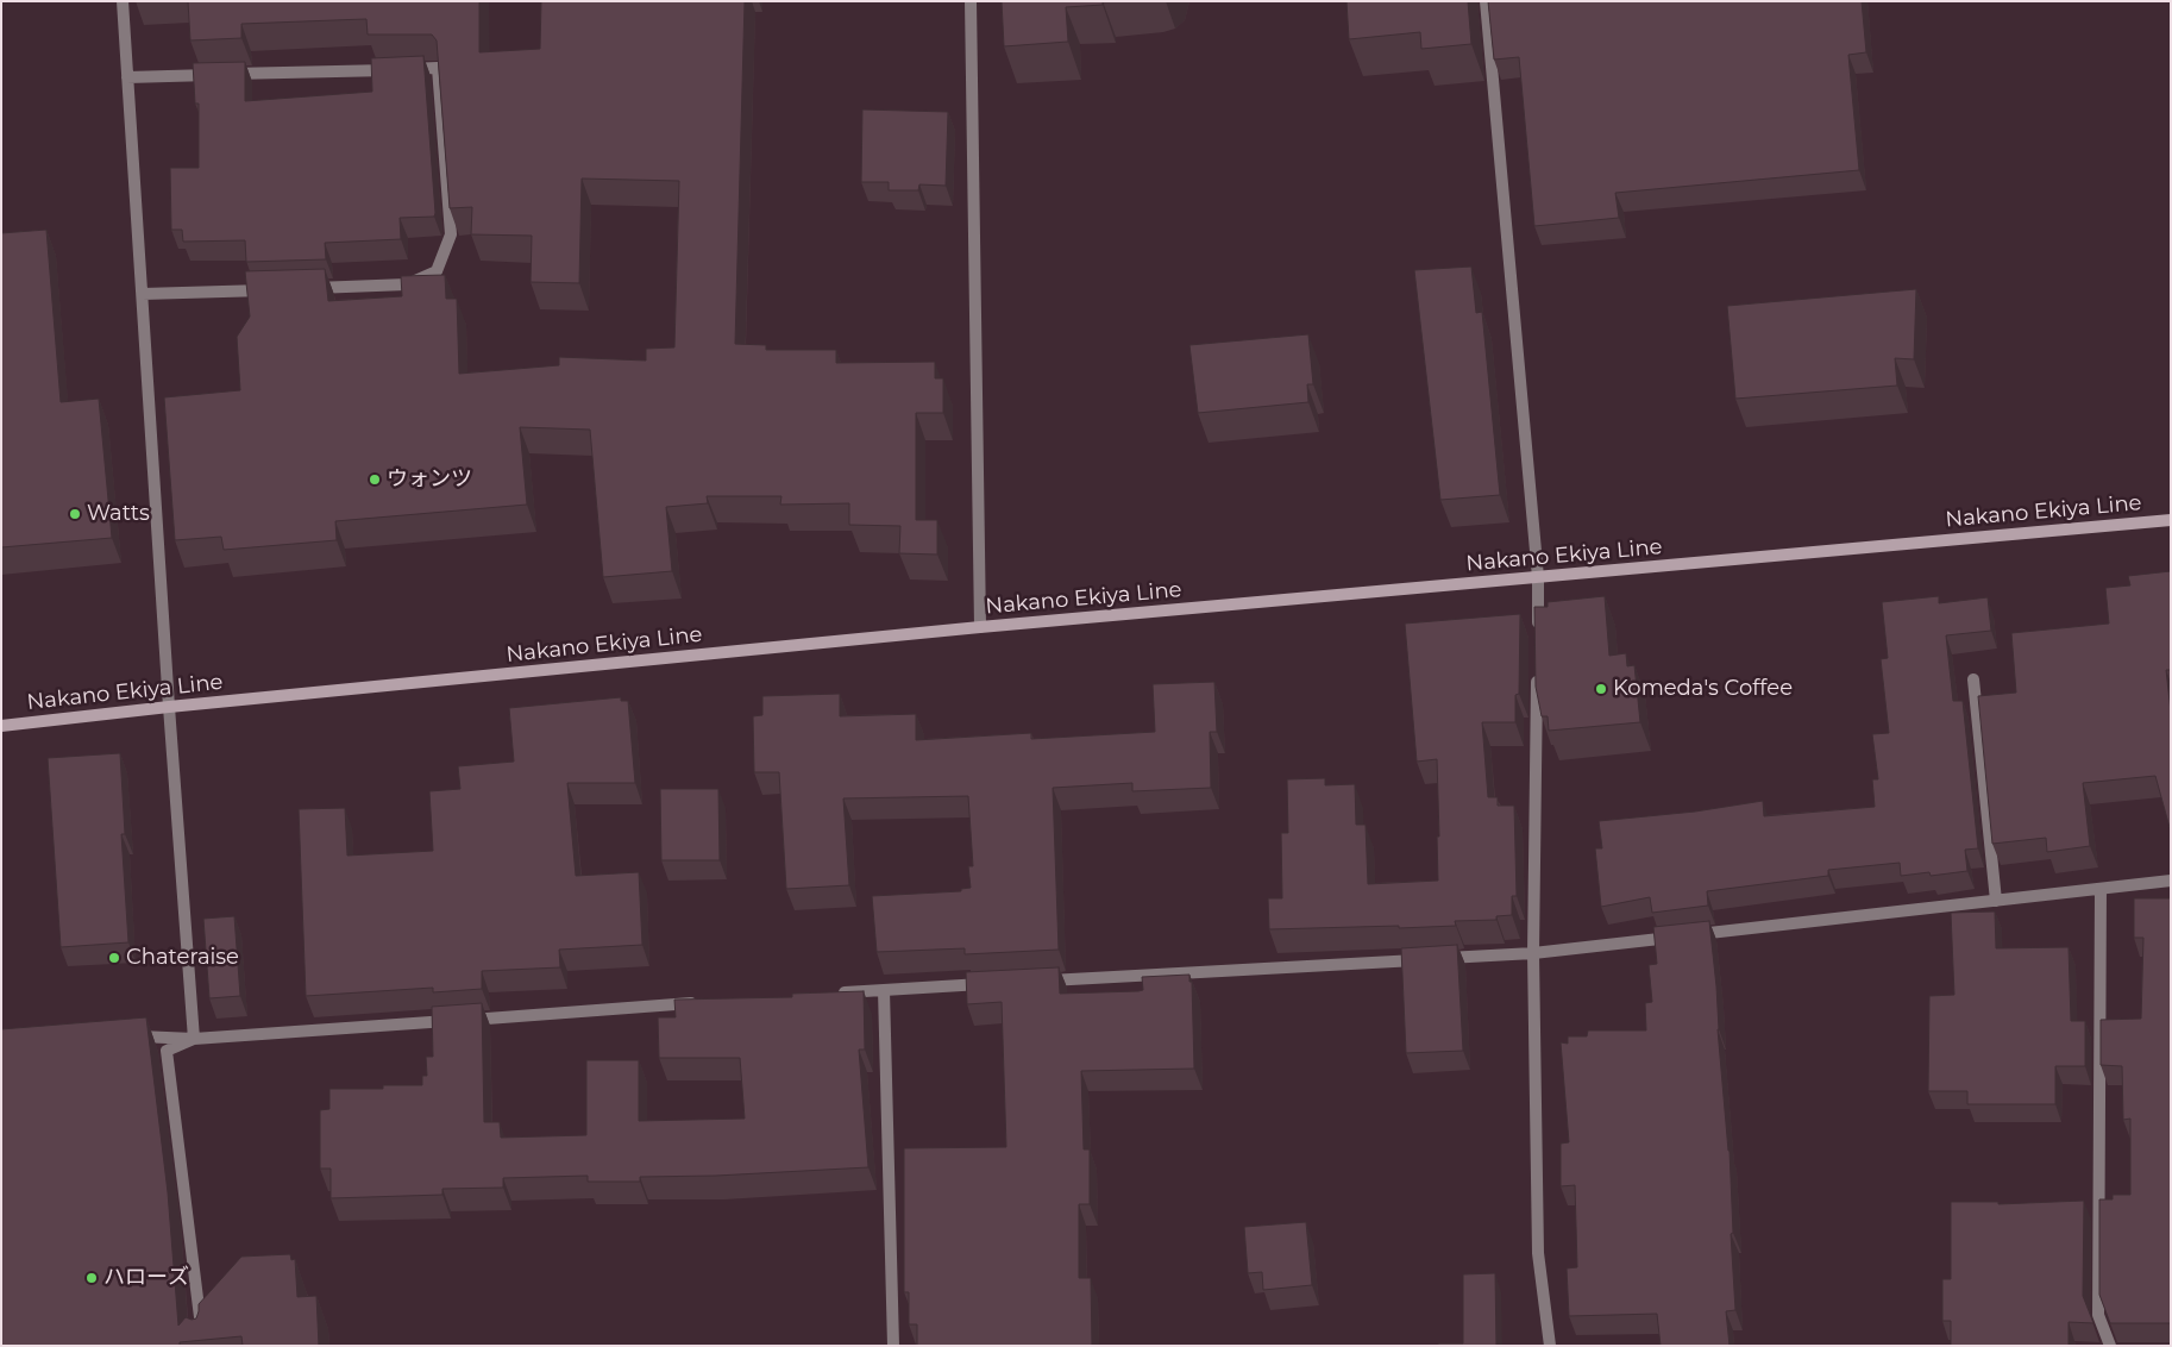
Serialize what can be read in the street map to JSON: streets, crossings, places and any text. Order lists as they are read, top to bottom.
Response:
{
  "streets": {
    "main road": ["Nakano Ekiya Line"]
  },
  "places": [
    "ウォンツ",
    "Watts",
    "Komeda's Coffee",
    "Chateraise",
    "ハローズ"
  ]
}
